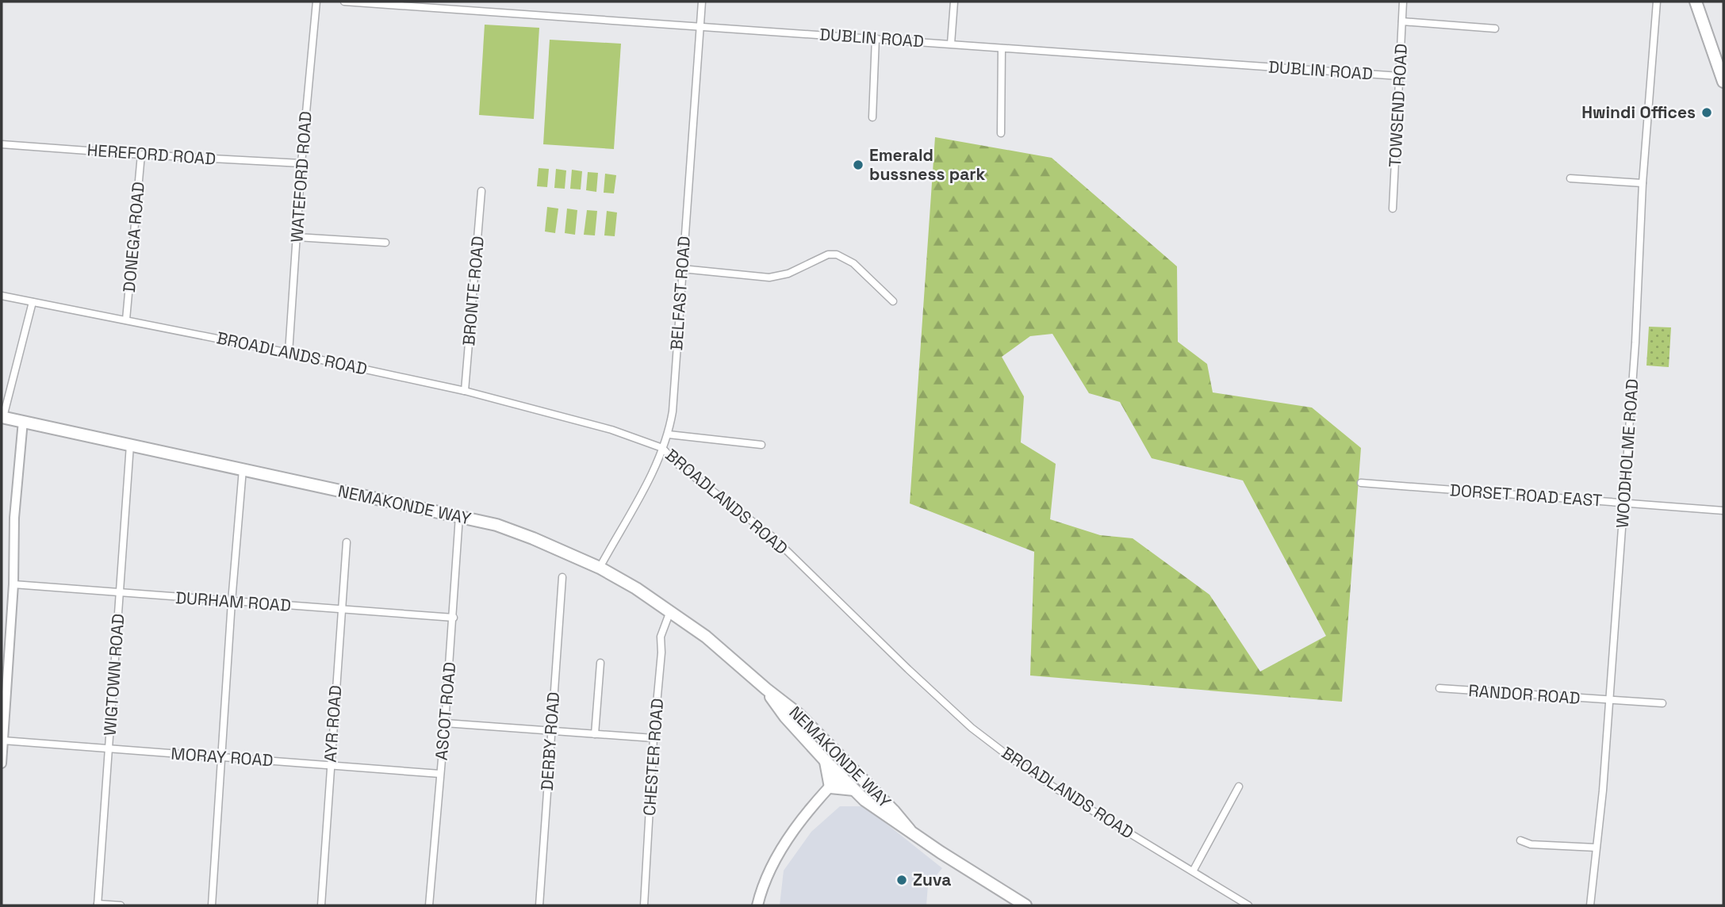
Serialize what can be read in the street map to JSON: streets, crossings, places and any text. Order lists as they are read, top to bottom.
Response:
{
  "streets": {
    "highway": ["NEMAKONDE WAY"],
    "street": [
      "DUBLIN ROAD",
      "TOWSEND ROAD",
      "HEREFORD ROAD",
      "WATEFORD ROAD",
      "DONEGA ROAD",
      "BRONTE ROAD",
      "BELFAST ROAD",
      "BROADLANDS ROAD",
      "WOODHOLME ROAD",
      "DORSET ROAD EAST",
      "DURHAM ROAD",
      "WIGTOWN ROAD",
      "RANDOR ROAD",
      "ASCOT ROAD",
      "AYR ROAD",
      "DERBY ROAD",
      "MORAY ROAD",
      "CHESTER ROAD"
    ]
  },
  "crossings": [
    ["DUBLIN ROAD", "TOWSEND ROAD"],
    ["DUBLIN ROAD", "BELFAST ROAD"],
    ["HEREFORD ROAD", "WATEFORD ROAD"],
    ["HEREFORD ROAD", "DONEGA ROAD"],
    ["WATEFORD ROAD", "BROADLANDS ROAD"],
    ["DONEGA ROAD", "BROADLANDS ROAD"],
    ["BRONTE ROAD", "BROADLANDS ROAD"],
    ["BELFAST ROAD", "BROADLANDS ROAD"],
    ["BELFAST ROAD", "NEMAKONDE WAY"],
    ["WOODHOLME ROAD", "DORSET ROAD EAST"],
    ["WOODHOLME ROAD", "RANDOR ROAD"],
    ["NEMAKONDE WAY", "WIGTOWN ROAD"],
    ["NEMAKONDE WAY", "ASCOT ROAD"],
    ["NEMAKONDE WAY", "CHESTER ROAD"],
    ["DURHAM ROAD", "WIGTOWN ROAD"],
    ["DURHAM ROAD", "ASCOT ROAD"],
    ["DURHAM ROAD", "AYR ROAD"],
    ["WIGTOWN ROAD", "MORAY ROAD"],
    ["ASCOT ROAD", "MORAY ROAD"],
    ["AYR ROAD", "MORAY ROAD"]
  ],
  "places": ["Hwindi Offices", "Emerald bussness park", "Zuva"]
}
